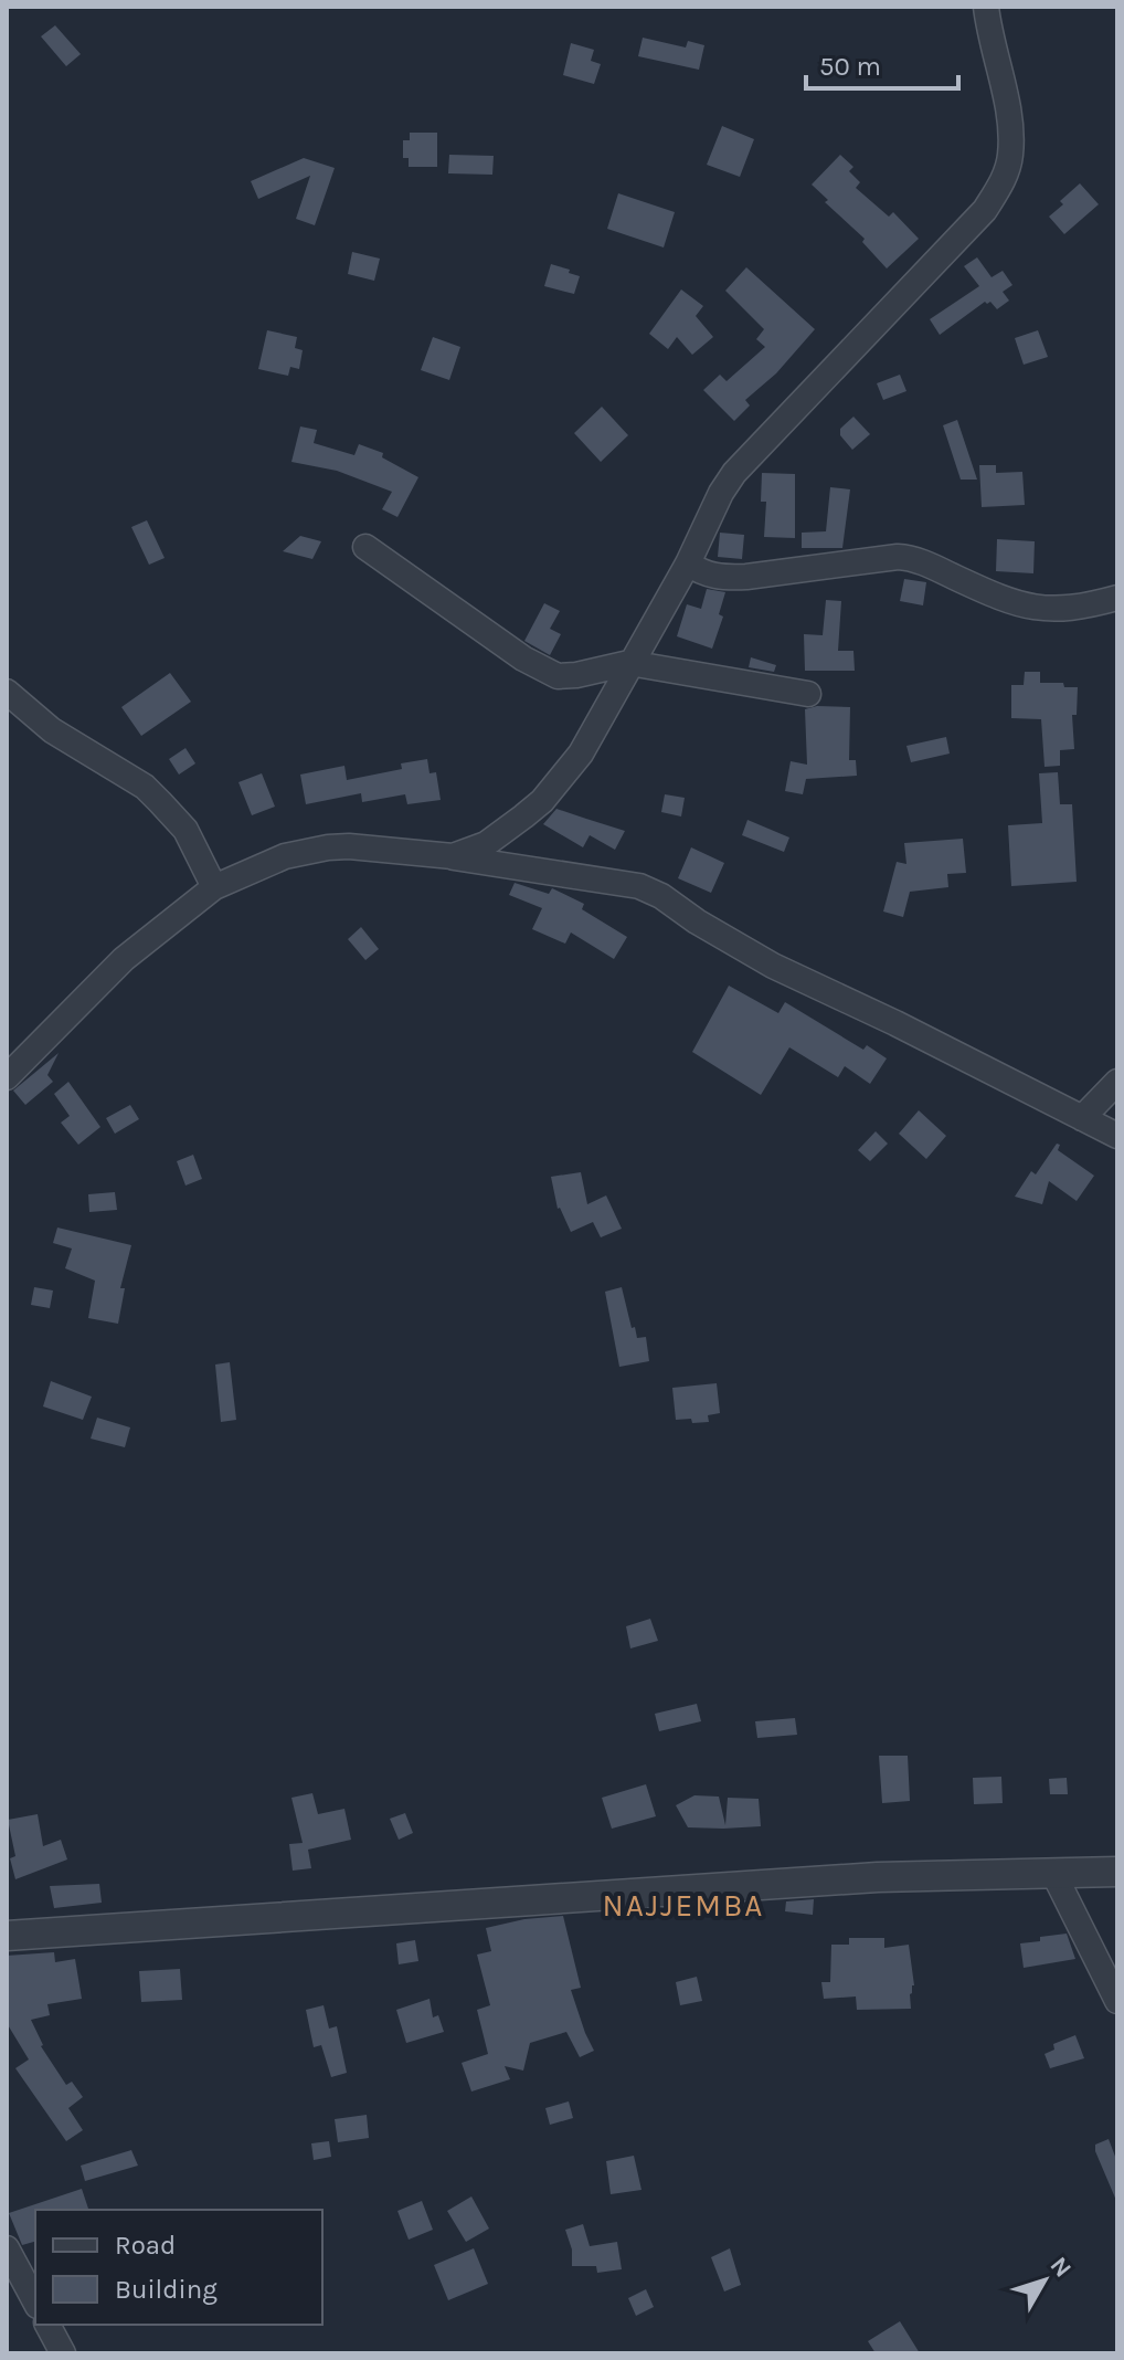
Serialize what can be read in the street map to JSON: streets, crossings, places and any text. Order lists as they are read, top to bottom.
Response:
{
  "districts": ["NAJJEMBA"],
  "legend": ["Road", "Building"],
  "scale_bar": "50 m",
  "north": "top right"
}
